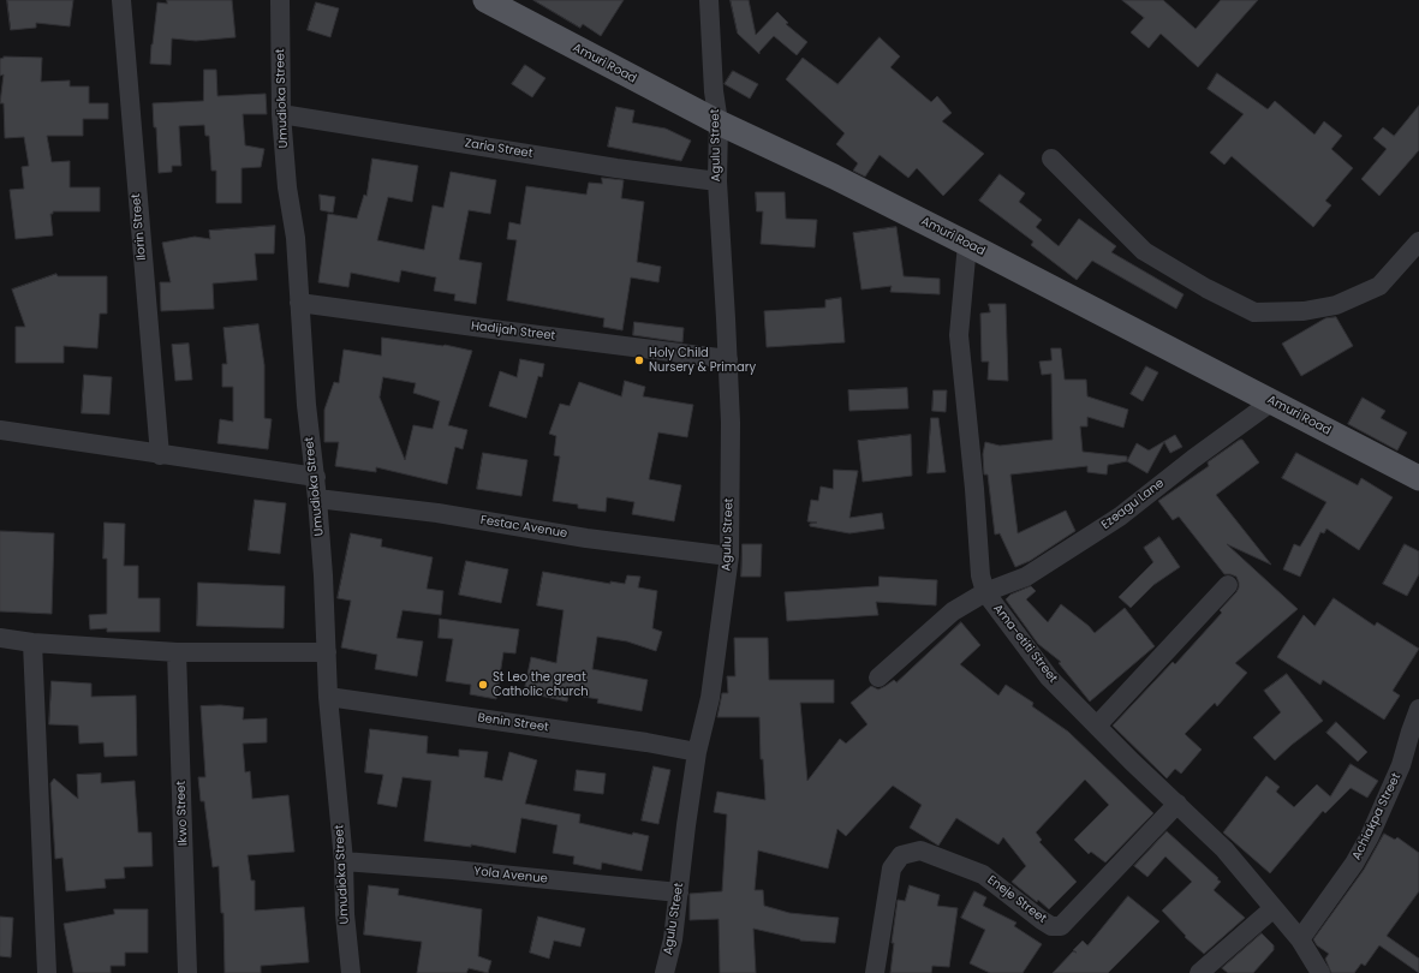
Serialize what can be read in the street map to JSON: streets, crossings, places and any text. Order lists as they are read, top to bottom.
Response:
{
  "streets": {
    "main road": ["Amuri Road"],
    "street": [
      "Umudioka Street",
      "Agulu Street",
      "Zaria Street",
      "Ilorin Street",
      "Hadijah Street",
      "Ezeagu Lane",
      "Festac Avenue",
      "Ama-etiti Street",
      "Benin Street",
      "Ikwo Street",
      "Achiakpa Street",
      "Yola Avenue",
      "Eneje Street"
    ]
  },
  "crossings": [
    ["Amuri Road", "Agulu Street"],
    ["Amuri Road", "Ezeagu Lane"],
    ["Amuri Road", "Ama-etiti Street"],
    ["Umudioka Street", "Zaria Street"],
    ["Umudioka Street", "Hadijah Street"],
    ["Umudioka Street", "Festac Avenue"],
    ["Umudioka Street", "Benin Street"],
    ["Umudioka Street", "Yola Avenue"],
    ["Agulu Street", "Zaria Street"],
    ["Agulu Street", "Hadijah Street"],
    ["Agulu Street", "Festac Avenue"],
    ["Agulu Street", "Benin Street"],
    ["Agulu Street", "Yola Avenue"],
    ["Ezeagu Lane", "Ama-etiti Street"],
    ["Ama-etiti Street", "Achiakpa Street"],
    ["Ama-etiti Street", "Eneje Street"]
  ],
  "places": ["Holy Child Nursery & Primary", "St Leo the great Catholic church"]
}
